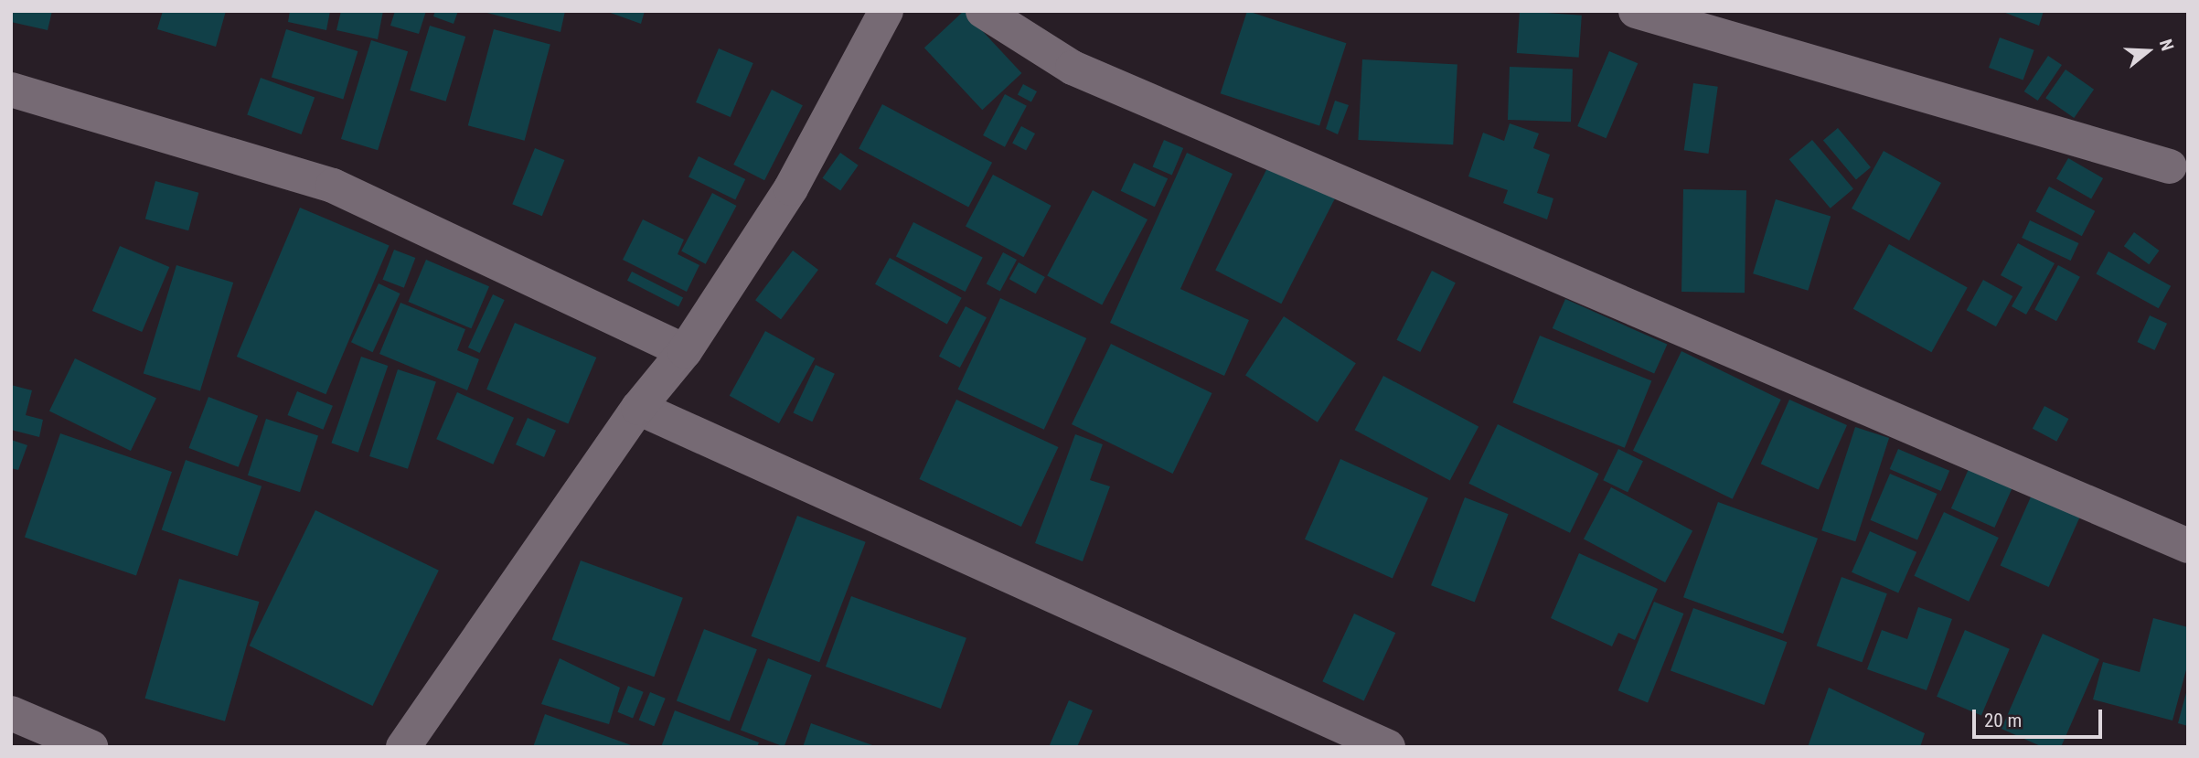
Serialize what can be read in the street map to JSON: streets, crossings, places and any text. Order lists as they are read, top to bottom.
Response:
{
  "scale_bar": "20 m",
  "north": "right"
}
